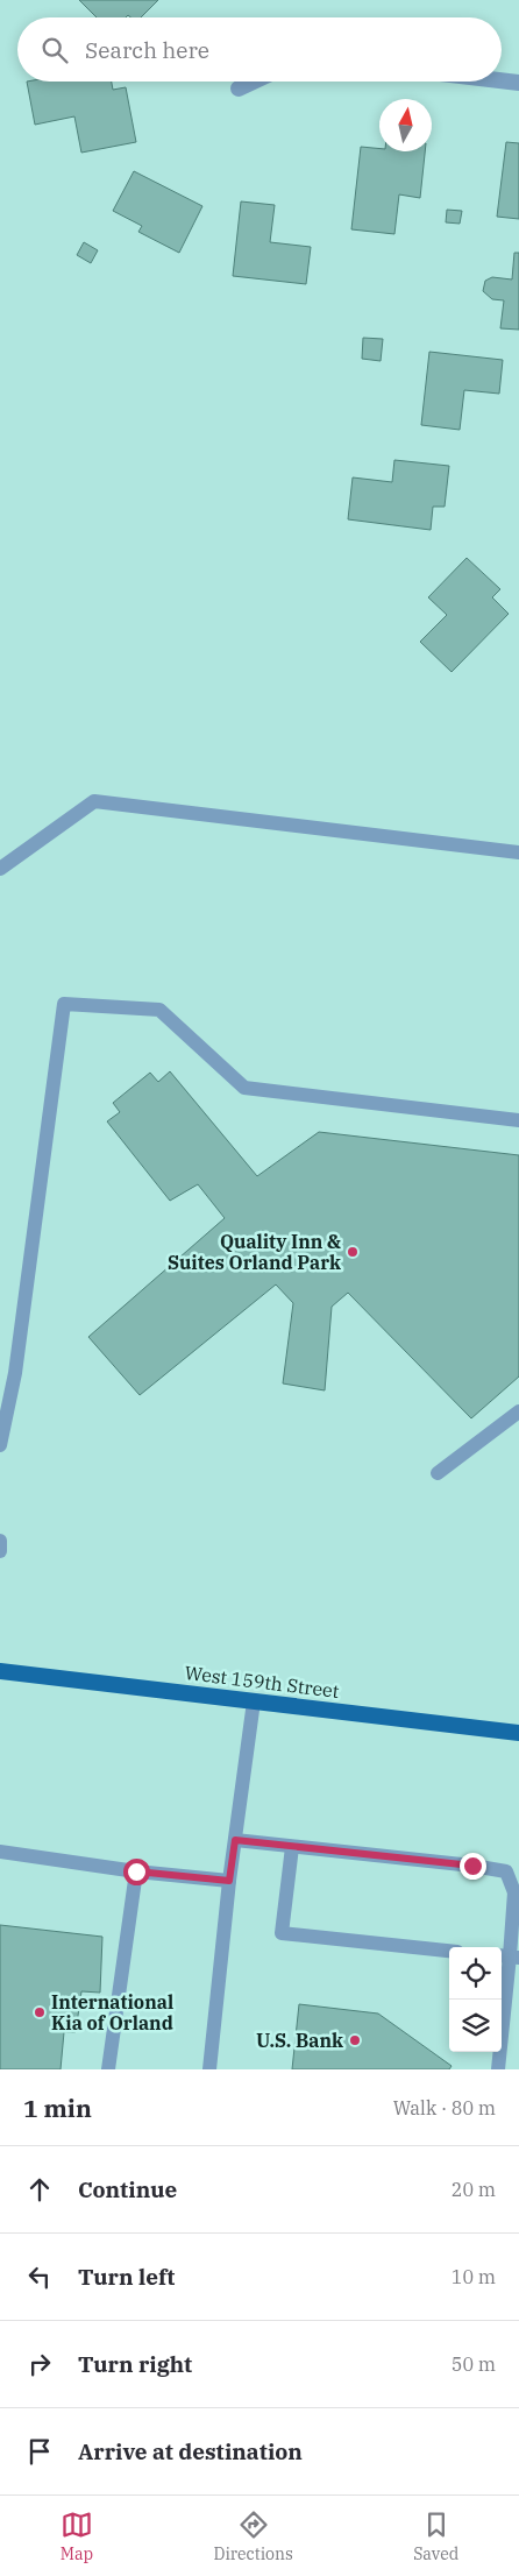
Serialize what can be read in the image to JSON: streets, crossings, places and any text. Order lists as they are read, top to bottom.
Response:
{
  "streets": {
    "main road": ["West 159th Street"]
  },
  "places": ["Quality Inn & Suites Orland Park", "International Kia of Orland", "U.S. Bank"],
  "north": "top",
  "page": {
    "search": "Search here",
    "heading": ["1 min", "Walk · 80 m"],
    "list": [
      ["Continue", "20 m"],
      ["Turn left", "10 m"],
      ["Turn right", "50 m"],
      "Arrive at destination"
    ],
    "nav": ["Map", "Directions", "Saved"]
  }
}
